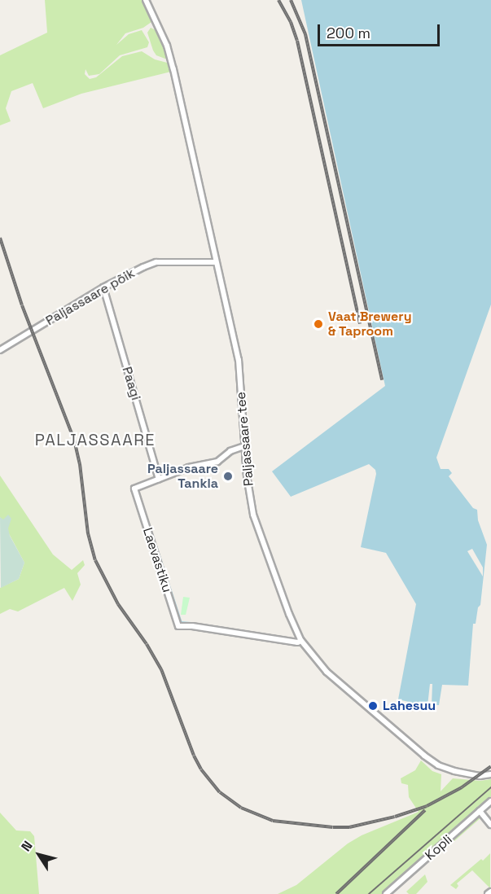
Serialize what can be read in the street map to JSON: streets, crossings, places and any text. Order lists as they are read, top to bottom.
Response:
{
  "streets": {
    "street": [
      "Paljassaare põik",
      "Paagi",
      "Paljassaare tee",
      "Laevastiku",
      "Kopli"
    ]
  },
  "crossings": [
    ["Paljassaare põik", "Paagi"],
    ["Paljassaare põik", "Paljassaare tee"],
    ["Paagi", "Laevastiku"],
    ["Paljassaare tee", "Laevastiku"]
  ],
  "districts": ["PALJASSAARE"],
  "places": ["Vaat Brewery & Taproom", "Paljassaare Tankla", "Lahesuu"],
  "scale_bar": "200 m",
  "north": "top left"
}
